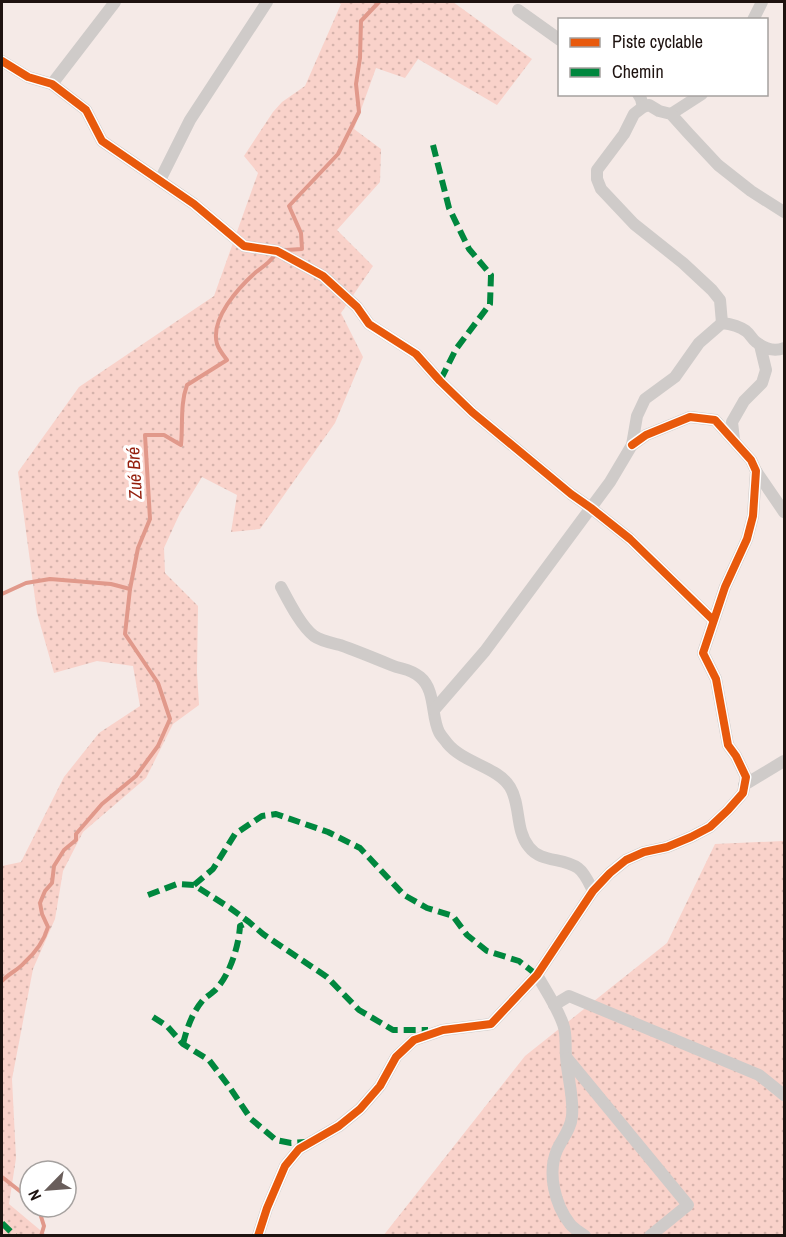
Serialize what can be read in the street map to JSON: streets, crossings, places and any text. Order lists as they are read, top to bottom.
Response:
{
  "water": ["Zué Bré"],
  "legend": ["Piste cyclable", "Chemin"],
  "north": "bottom left"
}
